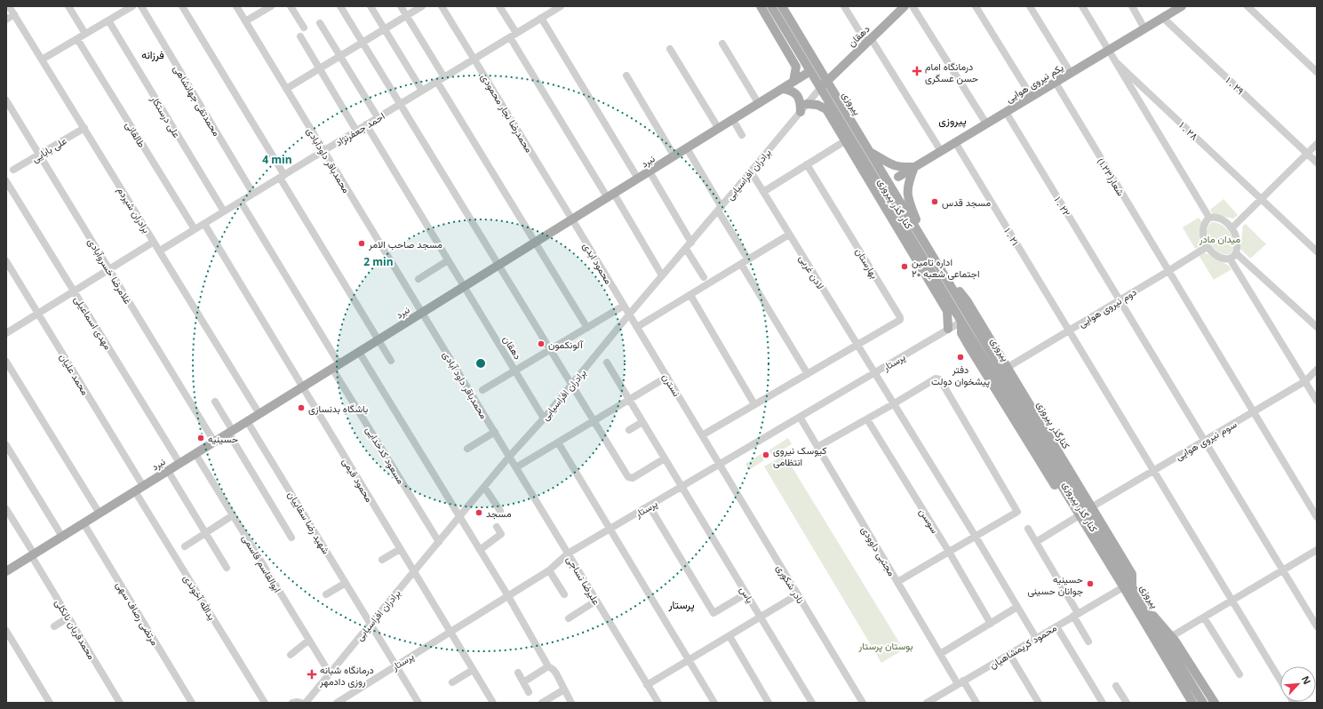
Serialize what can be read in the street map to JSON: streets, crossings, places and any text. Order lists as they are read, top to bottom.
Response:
{
  "streets": {
    "main road": [
      "دهقان",
      "یکم نیروی هوایی",
      "پیروزی",
      "نبرد",
      "کنار گذر پیروزی",
      "کنارگذر پیروزی"
    ],
    "street": [
      "۱ . ۲۹",
      "محمدتقی جهانشاهی",
      "محمدرضا نجار محمودی",
      "علی درستکار",
      "احمد جعفرنژاد",
      "۱ . ۲۸",
      "طالقانی",
      "علی بابایی",
      "محمدباقر داودآبادی",
      "برادران افراسیابی",
      "شعار(۱.۲۳)",
      "۱ . ۲۲",
      "برادران شیردم",
      "۱ . ۲۱",
      "محمود ابدی",
      "بهارستان",
      "غلامرضا خسروآبادی",
      "لادن غربی",
      "دوم نیروی هوایی",
      "مهدی اسماعیلی",
      "پرستار",
      "محمد علیان",
      "محمدباقر داود آبادی",
      "نسترن",
      "سوم نیروی هوایی",
      "مسعود کدخدایی",
      "محمود قیمی",
      "سوسن",
      "شهید رضا سقاییان",
      "مجتبی داوودی",
      "ابوالقاسم قاسمی",
      "علیرضا نساجی",
      "نادر شکوری",
      "یاس",
      "یدالله آخوندی",
      "مرتضی رصاف سهی",
      "محمدقربان نانکلی",
      "محمود کریمشاهیان"
    ]
  },
  "crossings": [
    ["دهقان", "پیروزی"],
    ["دهقان", "احمد جعفرنژاد"],
    ["دهقان", "نبرد"],
    ["دهقان", "برادران افراسیابی"],
    ["یکم نیروی هوایی", "۱ . ۲۹"],
    ["یکم نیروی هوایی", "شعار(۱.۲۳)"],
    ["یکم نیروی هوایی", "۱ . ۲۲"],
    ["یکم نیروی هوایی", "۱ . ۲۱"],
    ["محمدتقی جهانشاهی", "احمد جعفرنژاد"],
    ["پیروزی", "نبرد"],
    ["پیروزی", "برادران افراسیابی"],
    ["پیروزی", "کنار گذر پیروزی"],
    ["پیروزی", "پرستار"],
    ["پیروزی", "کنارگذر پیروزی"],
    ["محمدرضا نجار محمودی", "احمد جعفرنژاد"],
    ["محمدرضا نجار محمودی", "نبرد"],
    ["محمدرضا نجار محمودی", "محمود ابدی"],
    ["علی درستکار", "احمد جعفرنژاد"],
    ["احمد جعفرنژاد", "طالقانی"],
    ["احمد جعفرنژاد", "محمدباقر داودآبادی"],
    ["احمد جعفرنژاد", "برادران شیردم"],
    ["احمد جعفرنژاد", "مسعود کدخدایی"],
    ["احمد جعفرنژاد", "محمود قیمی"],
    ["علی بابایی", "برادران شیردم"],
    ["علی بابایی", "غلامرضا خسروآبادی"],
    ["محمدباقر داودآبادی", "نبرد"],
    ["محمدباقر داودآبادی", "محمدباقر داود آبادی"],
    ["نبرد", "برادران شیردم"],
    ["نبرد", "محمود ابدی"],
    ["نبرد", "غلامرضا خسروآبادی"],
    ["نبرد", "مهدی اسماعیلی"],
    ["نبرد", "محمد علیان"],
    ["نبرد", "محمدباقر داود آبادی"],
    ["نبرد", "مسعود کدخدایی"],
    ["نبرد", "محمود قیمی"],
    ["نبرد", "شهید رضا سقاییان"],
    ["نبرد", "ابوالقاسم قاسمی"],
    ["نبرد", "یدالله آخوندی"],
    ["نبرد", "مرتضی رصاف سهی"],
    ["نبرد", "محمدقربان نانکلی"],
    ["برادران افراسیابی", "کنار گذر پیروزی"],
    ["برادران افراسیابی", "لادن غربی"],
    ["برادران افراسیابی", "محمدباقر داود آبادی"],
    ["برادران افراسیابی", "نسترن"],
    ["برادران افراسیابی", "مسعود کدخدایی"],
    ["برادران افراسیابی", "محمود قیمی"],
    ["برادران افراسیابی", "شهید رضا سقاییان"],
    ["برادران افراسیابی", "ابوالقاسم قاسمی"],
    ["برادران افراسیابی", "علیرضا نساجی"],
    ["شعار(۱.۲۳)", "دوم نیروی هوایی"],
    ["شعار(۱.۲۳)", "سوم نیروی هوایی"],
    ["کنار گذر پیروزی", "پرستار"],
    ["کنار گذر پیروزی", "محمود کریمشاهیان"],
    ["۱ . ۲۲", "دوم نیروی هوایی"],
    ["۱ . ۲۲", "سوم نیروی هوایی"],
    ["۱ . ۲۱", "دوم نیروی هوایی"],
    ["۱ . ۲۱", "سوم نیروی هوایی"],
    ["محمود ابدی", "نسترن"],
    ["بهارستان", "لادن غربی"],
    ["بهارستان", "نسترن"],
    ["لادن غربی", "پرستار"],
    ["لادن غربی", "محمود کریمشاهیان"],
    ["دوم نیروی هوایی", "کنارگذر پیروزی"],
    ["پرستار", "نسترن"],
    ["پرستار", "محمود قیمی"],
    ["پرستار", "شهید رضا سقاییان"],
    ["پرستار", "مجتبی داوودی"],
    ["پرستار", "علیرضا نساجی"],
    ["پرستار", "نادر شکوری"],
    ["پرستار", "یاس"],
    ["محمدباقر داود آبادی", "علیرضا نساجی"],
    ["نسترن", "نادر شکوری"],
    ["کنارگذر پیروزی", "سوم نیروی هوایی"],
    ["مجتبی داوودی", "محمود کریمشاهیان"]
  ],
  "districts": ["فرزانه", "پیروزی", "پرستار"],
  "parks": ["میدان مادر", "بوستان پرستار"],
  "places": {
    "health": ["درمانگاه امام حسن عسگری", "درمانگاه شبانه روزی دادمهر"],
    "other": [
      "مسجد قدس",
      "مسجد صاحب الامر",
      "اداره تامین اجتماعی شعبه ۲۰",
      "آلونکمون",
      "دفتر پیشخوان دولت",
      "باشگاه بدنسازی",
      "حسینیه",
      "کیوسک نیروی انتظامی",
      "مسجد",
      "حسینیه جوانان حسینی"
    ]
  },
  "north": "top right",
  "rings": ["4 min", "2 min"]
}
